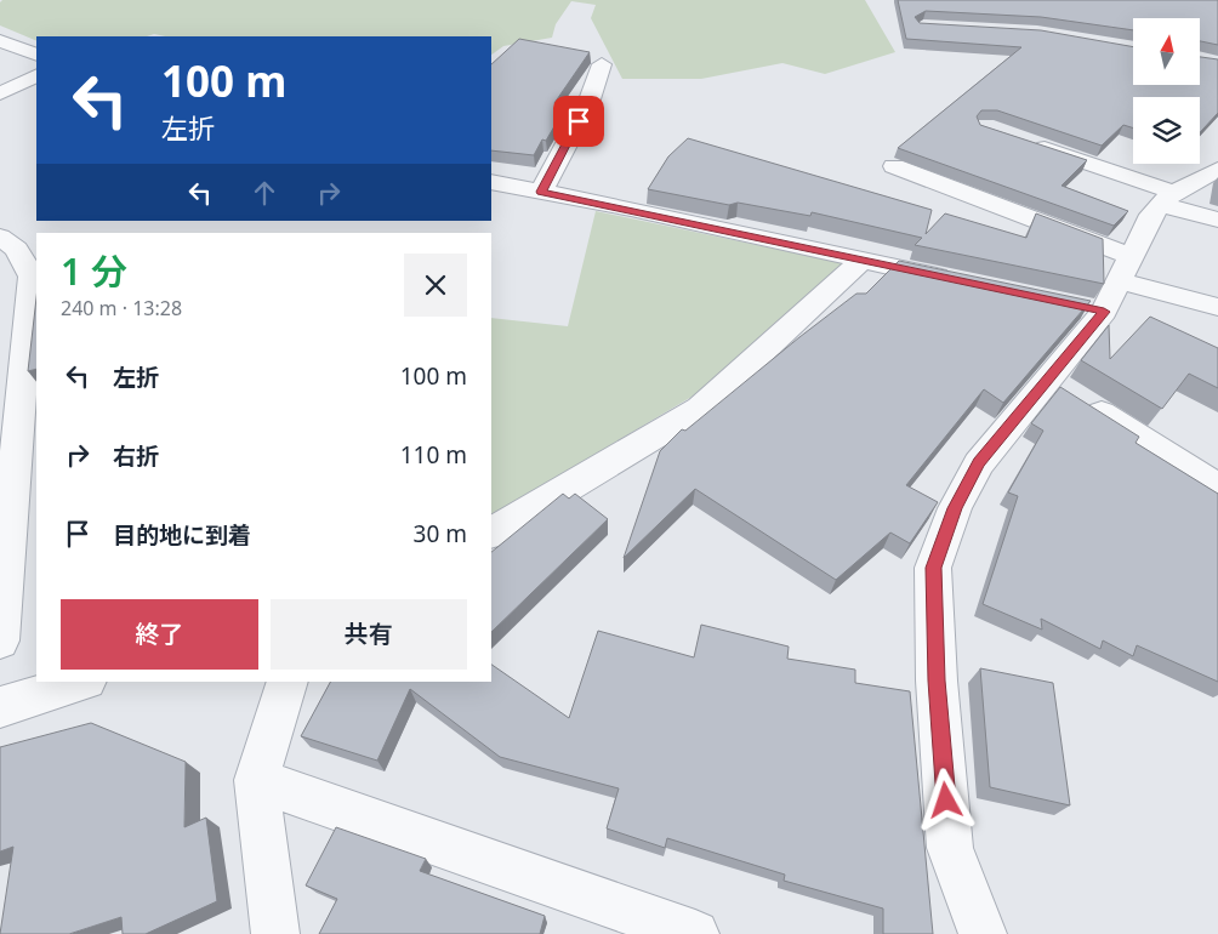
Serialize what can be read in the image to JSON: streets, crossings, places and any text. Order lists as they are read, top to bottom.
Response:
{
  "north": "top",
  "page": {
    "turn": ["100 m", "左折"],
    "heading": ["1 分", "240 m · 13:28"],
    "list": [
      {
        "name": "左折",
        "value": "100 m"
      },
      {
        "name": "右折",
        "value": "110 m"
      },
      {
        "name": "目的地に到着",
        "value": "30 m"
      }
    ],
    "buttons": ["終了", "共有"]
  }
}
